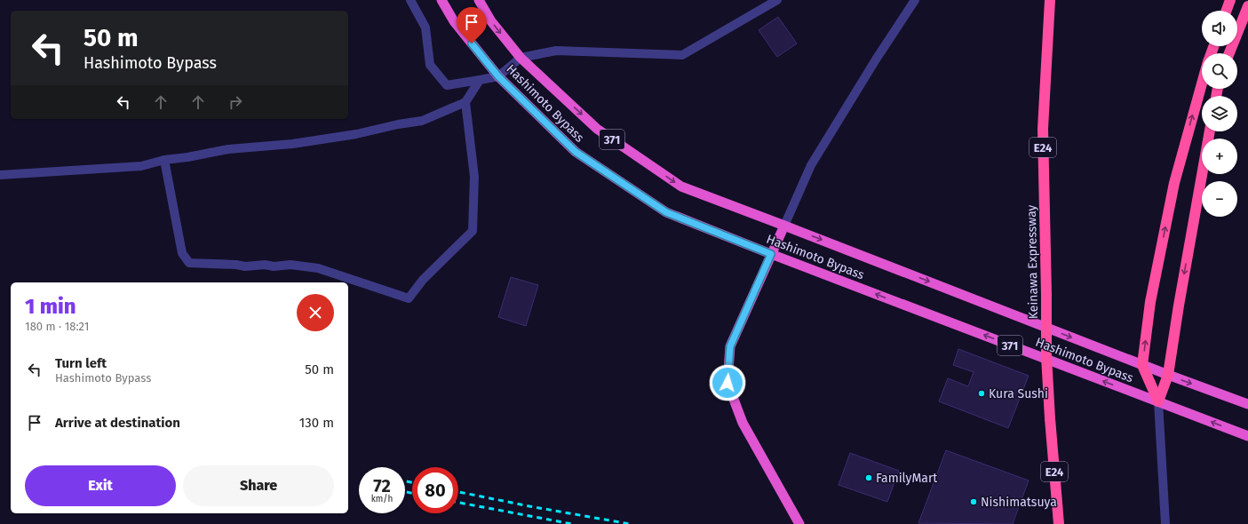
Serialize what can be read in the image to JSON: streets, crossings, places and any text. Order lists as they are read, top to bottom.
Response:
{
  "streets": {
    "highway": [
      "Hashimoto Bypass",
      "371",
      "E24",
      "Keinawa Expressway"
    ]
  },
  "places": ["Kura Sushi", "FamilyMart", "Nishimatsuya"],
  "page": {
    "map_buttons": ["+", "−"],
    "turn": ["50 m", "Hashimoto Bypass"],
    "heading": ["1 min", "180 m · 18:21"],
    "list": [
      {
        "name": "Turn left",
        "note": "Hashimoto Bypass",
        "value": "50 m"
      },
      {
        "name": "Arrive at destination",
        "value": "130 m"
      }
    ],
    "buttons": ["Exit", "Share"],
    "speed": "72 km/h",
    "limit": "80"
  }
}
